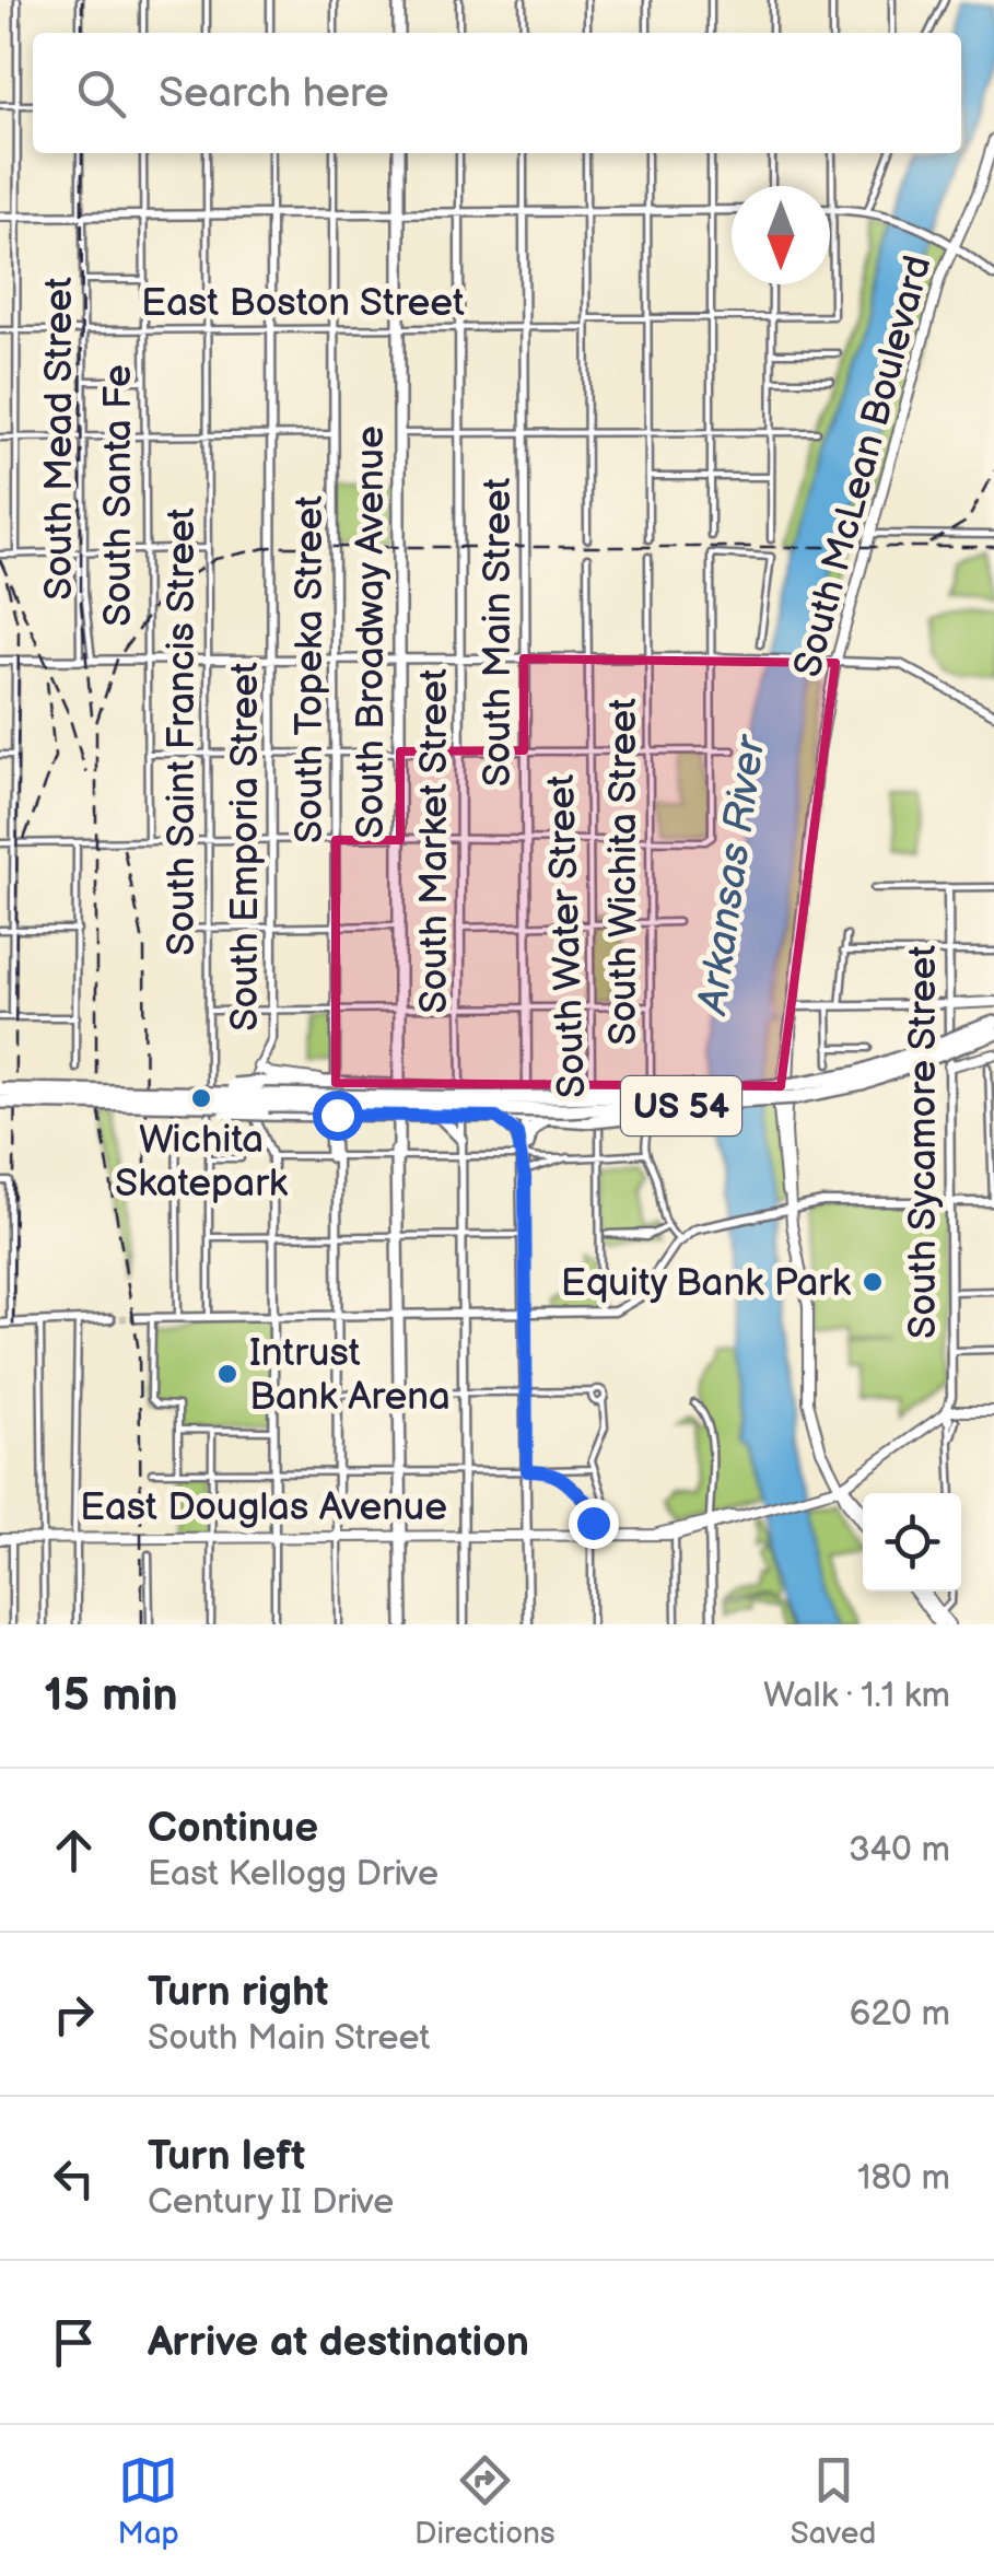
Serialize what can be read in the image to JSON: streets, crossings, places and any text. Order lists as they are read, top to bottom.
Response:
{
  "streets": {
    "highway": ["US 54"],
    "main road": ["South McLean Boulevard", "South Broadway Avenue", "East Douglas Avenue"],
    "street": [
      "East Boston Street",
      "South Mead Street",
      "South Santa Fe",
      "South Main Street",
      "South Topeka Street",
      "South Saint Francis Street",
      "South Market Street",
      "South Emporia Street",
      "South Wichita Street",
      "South Water Street",
      "South Sycamore Street"
    ]
  },
  "crossings": [
    ["East Boston Street", "South Mead Street"],
    ["East Boston Street", "South Santa Fe"],
    ["East Boston Street", "South Broadway Avenue"],
    ["East Boston Street", "South Main Street"],
    ["East Boston Street", "South Topeka Street"],
    ["East Boston Street", "South Saint Francis Street"],
    ["East Boston Street", "South Market Street"],
    ["East Boston Street", "South Emporia Street"],
    ["South Broadway Avenue", "East Douglas Avenue"],
    ["South Main Street", "East Douglas Avenue"],
    ["South Topeka Street", "East Douglas Avenue"],
    ["South Market Street", "East Douglas Avenue"],
    ["South Emporia Street", "East Douglas Avenue"]
  ],
  "water": ["Arkansas River"],
  "places": ["Wichita Skatepark", "Equity Bank Park", "Intrust Bank Arena"],
  "north": "bottom",
  "page": {
    "search": "Search here",
    "heading": ["15 min", "Walk · 1.1 km"],
    "list": [
      ["Continue", "East Kellogg Drive", "340 m"],
      ["Turn right", "South Main Street", "620 m"],
      ["Turn left", "Century II Drive", "180 m"],
      "Arrive at destination"
    ],
    "nav": ["Map", "Directions", "Saved"]
  }
}
